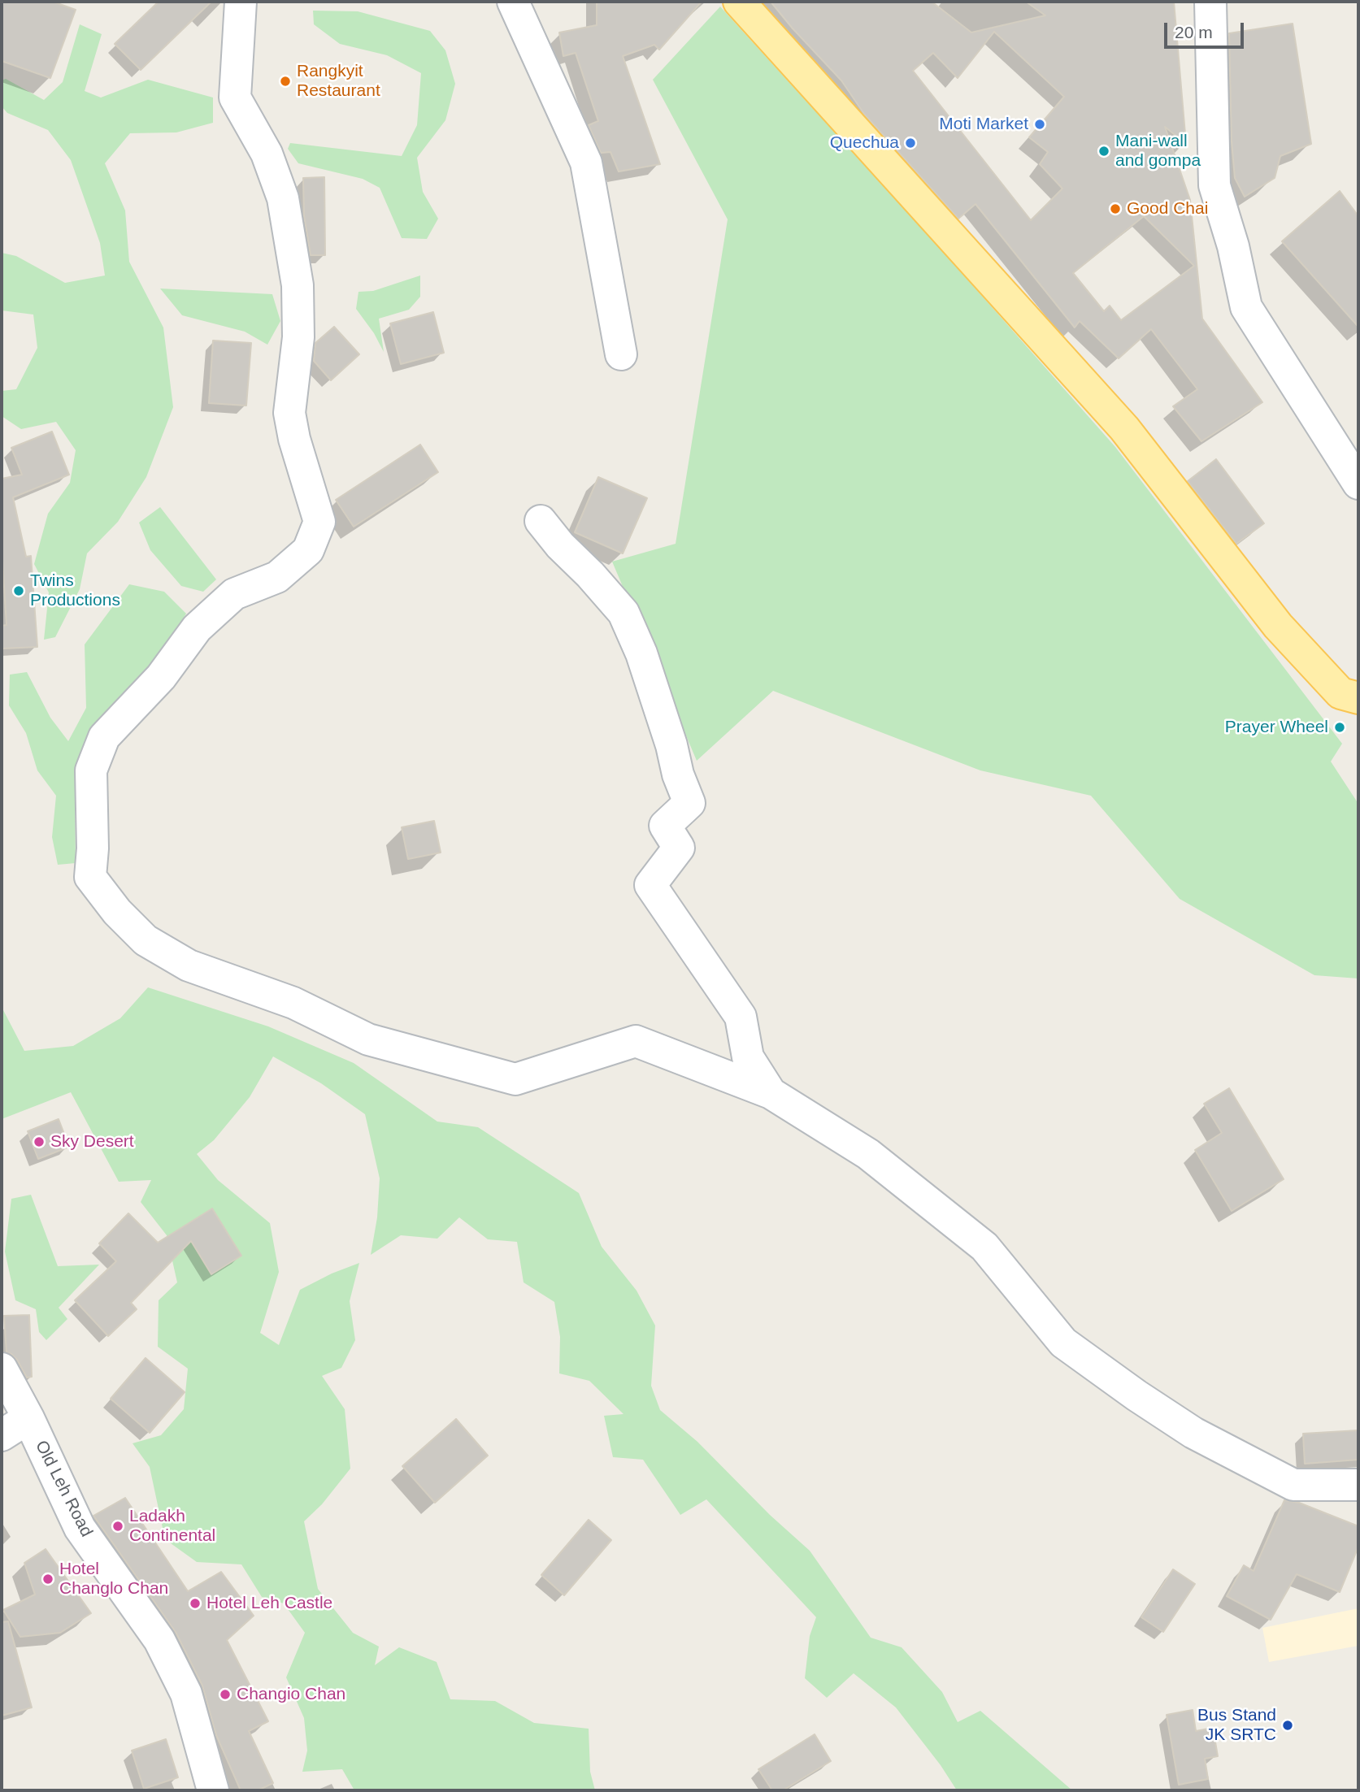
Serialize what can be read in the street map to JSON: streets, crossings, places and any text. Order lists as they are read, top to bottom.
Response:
{
  "streets": {
    "street": ["Old Leh Road"]
  },
  "places": [
    "Rangkyit Restaurant",
    "Moti Market",
    "Quechua",
    "Mani-wall and gompa",
    "Good Chai",
    "Twins Productions",
    "Prayer Wheel",
    "Sky Desert",
    "Ladakh Continental",
    "Hotel Changlo Chan",
    "Hotel Leh Castle",
    "Changio Chan",
    "Bus Stand JK SRTC"
  ],
  "scale_bar": "20 m"
}
